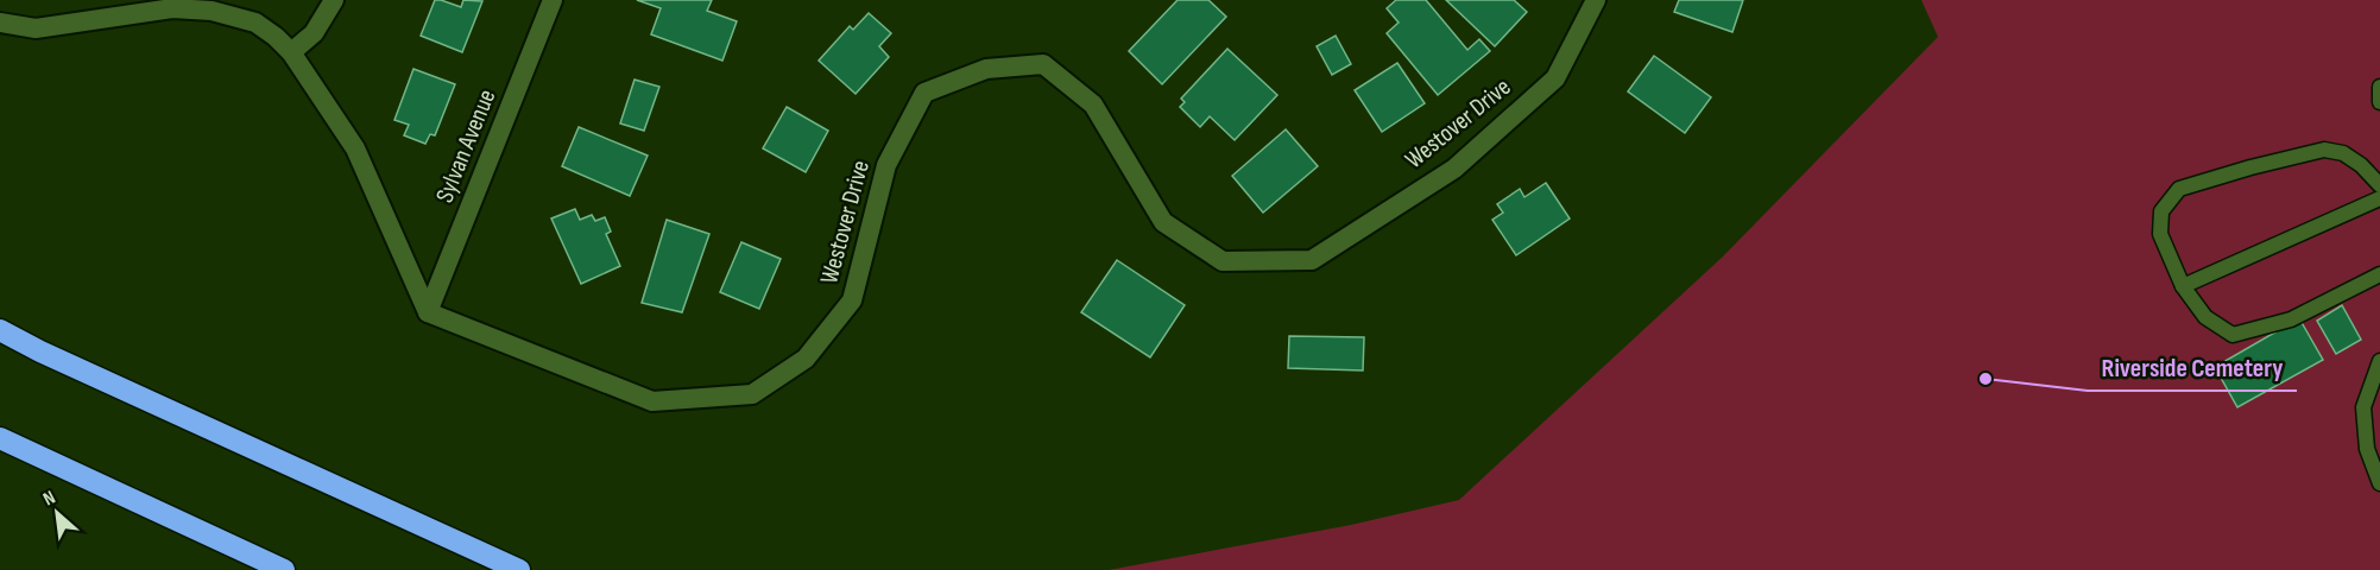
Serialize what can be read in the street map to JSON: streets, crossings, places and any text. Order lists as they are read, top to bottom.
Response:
{
  "streets": {
    "street": ["Westover Drive", "Sylvan Avenue"]
  },
  "crossings": [
    ["Westover Drive", "Sylvan Avenue"]
  ],
  "places": ["Riverside Cemetery"],
  "north": "top left"
}
